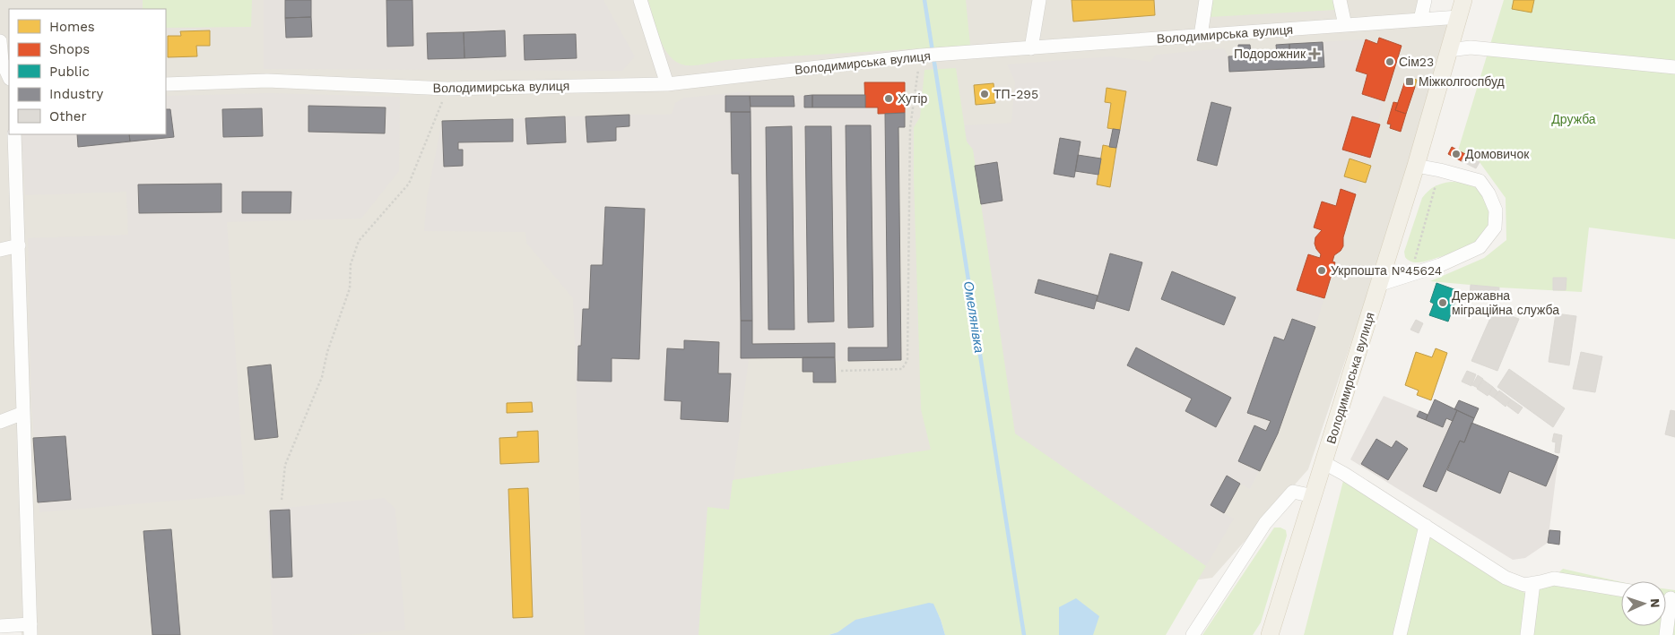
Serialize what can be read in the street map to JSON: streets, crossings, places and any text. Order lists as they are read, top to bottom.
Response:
{
  "streets": {
    "main road": ["Володимирська вулиця"]
  },
  "water": ["Омелянівка"],
  "parks": ["Дружба"],
  "places": {
    "health": ["Подорожник"],
    "other": [
      "Сім23",
      "ТП-295",
      "Хутір",
      "Домовичок",
      "Укрпошта №45624",
      "Державна міграційна служба"
    ],
    "transit": ["Міжколгоспбуд"]
  },
  "legend": [
    "Homes",
    "Shops",
    "Public",
    "Industry",
    "Other"
  ],
  "north": "right"
}
